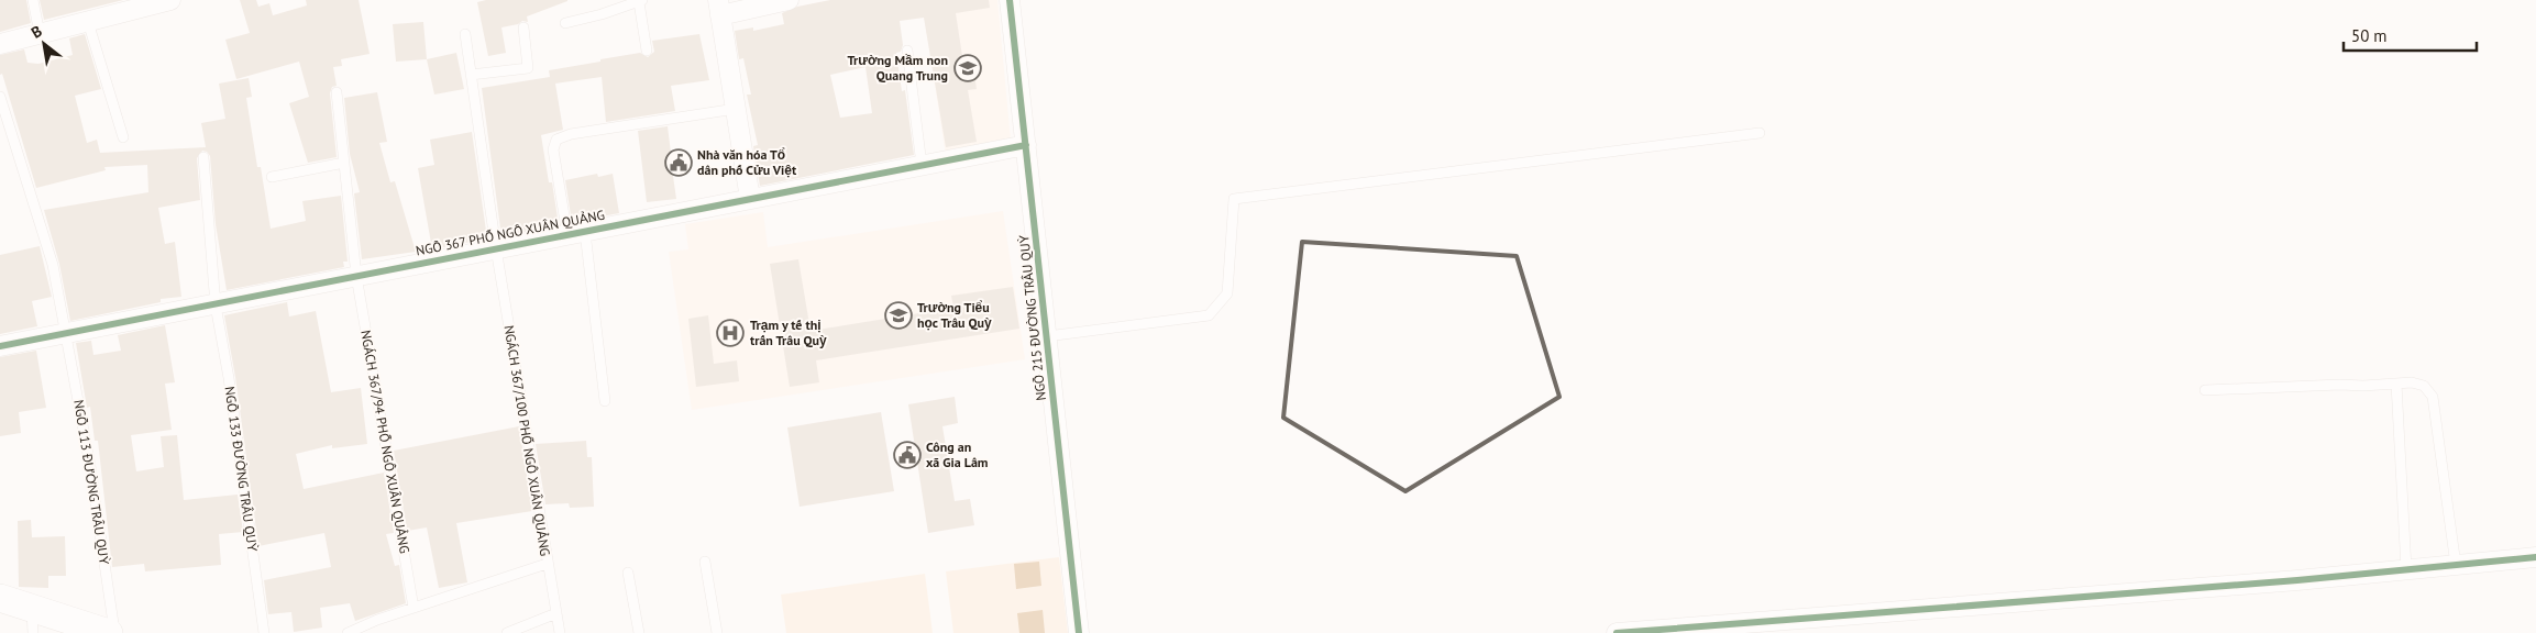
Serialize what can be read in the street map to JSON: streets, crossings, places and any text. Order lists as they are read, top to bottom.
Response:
{
  "streets": {
    "street": ["NGÕ 367 PHỐ NGÔ XUÂN QUẢNG", "NGÕ 215 ĐƯỜNG TRÂU QUỲ"],
    "lane": [
      "NGÁCH 367/100 PHỐ NGÔ XUÂN QUẢNG",
      "NGÁCH 367/94 PHỐ NGÔ XUÂN QUẢNG",
      "NGÕ 133 ĐƯỜNG TRÂU QUỲ",
      "NGÕ 113 ĐƯỜNG TRÂU QUỲ"
    ]
  },
  "crossings": [
    ["NGÕ 367 PHỐ NGÔ XUÂN QUẢNG", "NGÕ 215 ĐƯỜNG TRÂU QUỲ"],
    ["NGÕ 367 PHỐ NGÔ XUÂN QUẢNG", "NGÁCH 367/100 PHỐ NGÔ XUÂN QUẢNG"],
    ["NGÕ 367 PHỐ NGÔ XUÂN QUẢNG", "NGÁCH 367/94 PHỐ NGÔ XUÂN QUẢNG"],
    ["NGÕ 367 PHỐ NGÔ XUÂN QUẢNG", "NGÕ 133 ĐƯỜNG TRÂU QUỲ"],
    ["NGÕ 367 PHỐ NGÔ XUÂN QUẢNG", "NGÕ 113 ĐƯỜNG TRÂU QUỲ"]
  ],
  "places": {
    "school or university": ["Trường Mầm non Quang Trung", "Trường Tiểu học Trâu Quỳ"],
    "public building": ["Nhà văn hóa Tổ dân phố Cửu Việt", "Công an xã Gia Lâm"],
    "hospital": ["Trạm y tế thị trấn Trâu Quỳ"]
  },
  "scale_bar": "50 m",
  "north": "top left"
}
